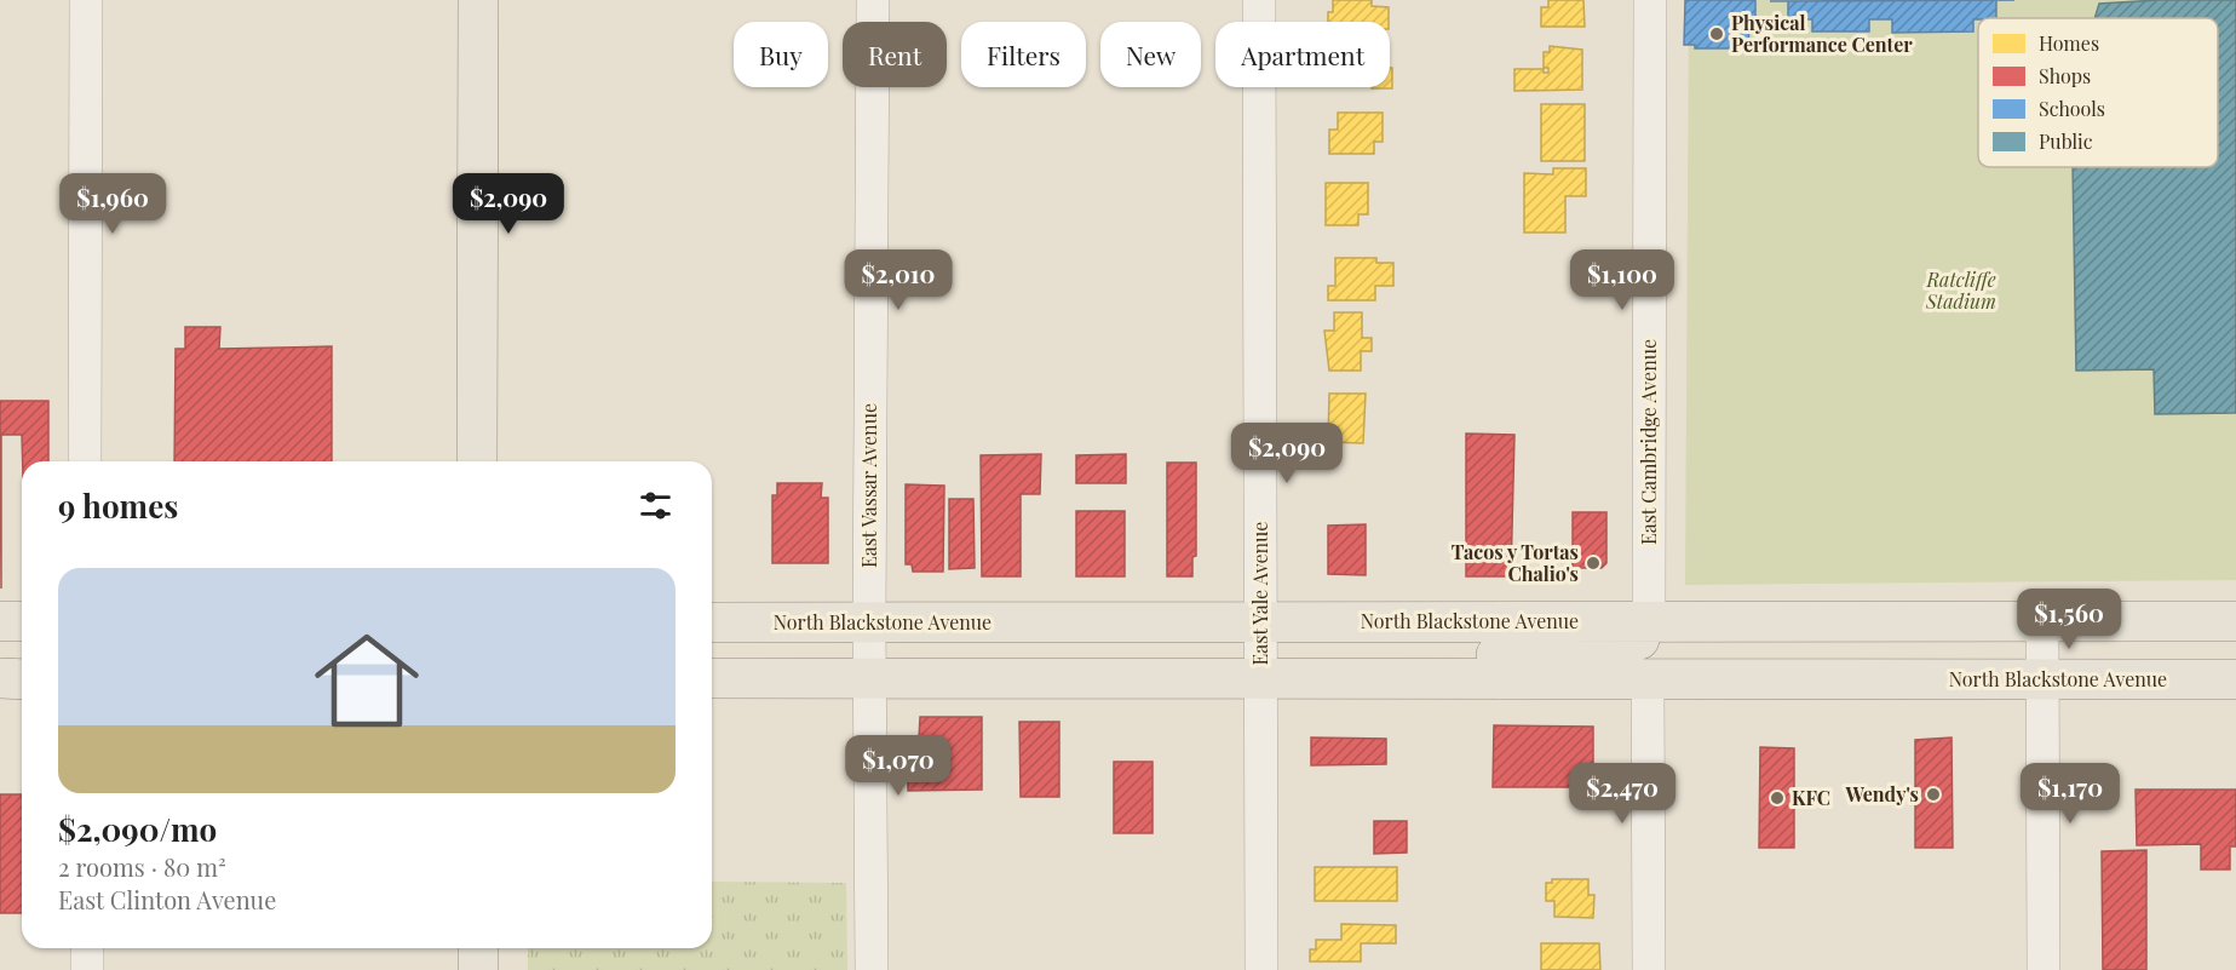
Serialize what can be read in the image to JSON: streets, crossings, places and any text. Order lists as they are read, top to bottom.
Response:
{
  "streets": {
    "main road": ["North Blackstone Avenue"],
    "street": ["East Cambridge Avenue", "East Vassar Avenue", "East Yale Avenue"]
  },
  "crossings": [
    ["East Cambridge Avenue", "North Blackstone Avenue"],
    ["East Vassar Avenue", "North Blackstone Avenue"],
    ["East Yale Avenue", "North Blackstone Avenue"]
  ],
  "parks": ["Ratcliffe Stadium"],
  "places": [
    "Physical Performance Center",
    "Tacos y Tortas Chalio's",
    "Wendy's",
    "KFC"
  ],
  "legend": [
    "Homes",
    "Shops",
    "Schools",
    "Public"
  ],
  "page": {
    "chip": [
      "Buy",
      "Rent",
      "Filters",
      "New",
      "Apartment"
    ],
    "price": [
      "$1,960",
      "$2,090",
      "$2,010",
      "$1,100",
      "$2,090",
      "$1,560",
      "$1,070",
      "$2,470",
      "$1,170"
    ],
    "heading": "9 homes",
    "list": [
      {
        "name": "$2,090/mo",
        "note": "2 rooms · 80 m² · East Clinton Avenue"
      }
    ]
  }
}
